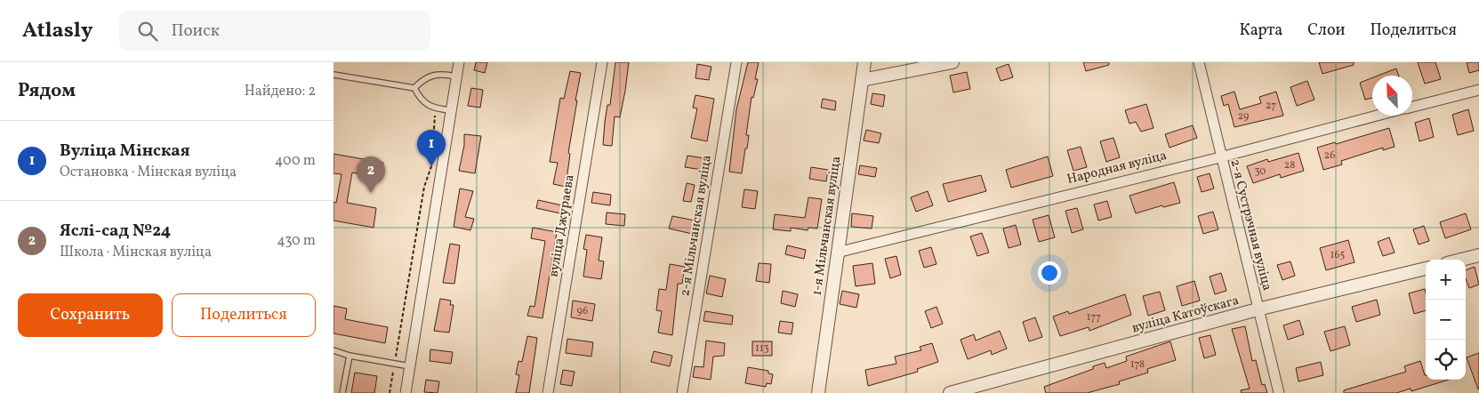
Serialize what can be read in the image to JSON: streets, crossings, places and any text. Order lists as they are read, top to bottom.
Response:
{
  "streets": {
    "street": [
      "Народная вуліца",
      "2-я Сустрэчная вуліца",
      "вуліца Джураева",
      "2-я Мільчанская вуліца",
      "1-я Мільчанская вуліца",
      "вуліца Катоўскага"
    ]
  },
  "crossings": [
    ["Народная вуліца", "2-я Сустрэчная вуліца"],
    ["Народная вуліца", "1-я Мільчанская вуліца"],
    ["2-я Сустрэчная вуліца", "вуліца Катоўскага"]
  ],
  "house_numbers": [
    "27",
    "29",
    "26",
    "28",
    "30",
    "165",
    "96",
    "177",
    "113",
    "178"
  ],
  "north": "top left",
  "page": {
    "header": "Atlasly",
    "search": "Поиск",
    "nav": ["Карта", "Слои", "Поделиться"],
    "heading": ["Рядом", "Найдено: 2"],
    "list": [
      {
        "mark": "1",
        "name": "Вуліца Мінская",
        "note": "Остановка · Мінская вуліца",
        "value": "400 m"
      },
      {
        "mark": "2",
        "name": "Яслі-сад №24",
        "note": "Школа · Мінская вуліца",
        "value": "430 m"
      }
    ],
    "pins": ["1", "2"],
    "map_buttons": ["+", "−"],
    "buttons": ["Сохранить", "Поделиться"]
  }
}
